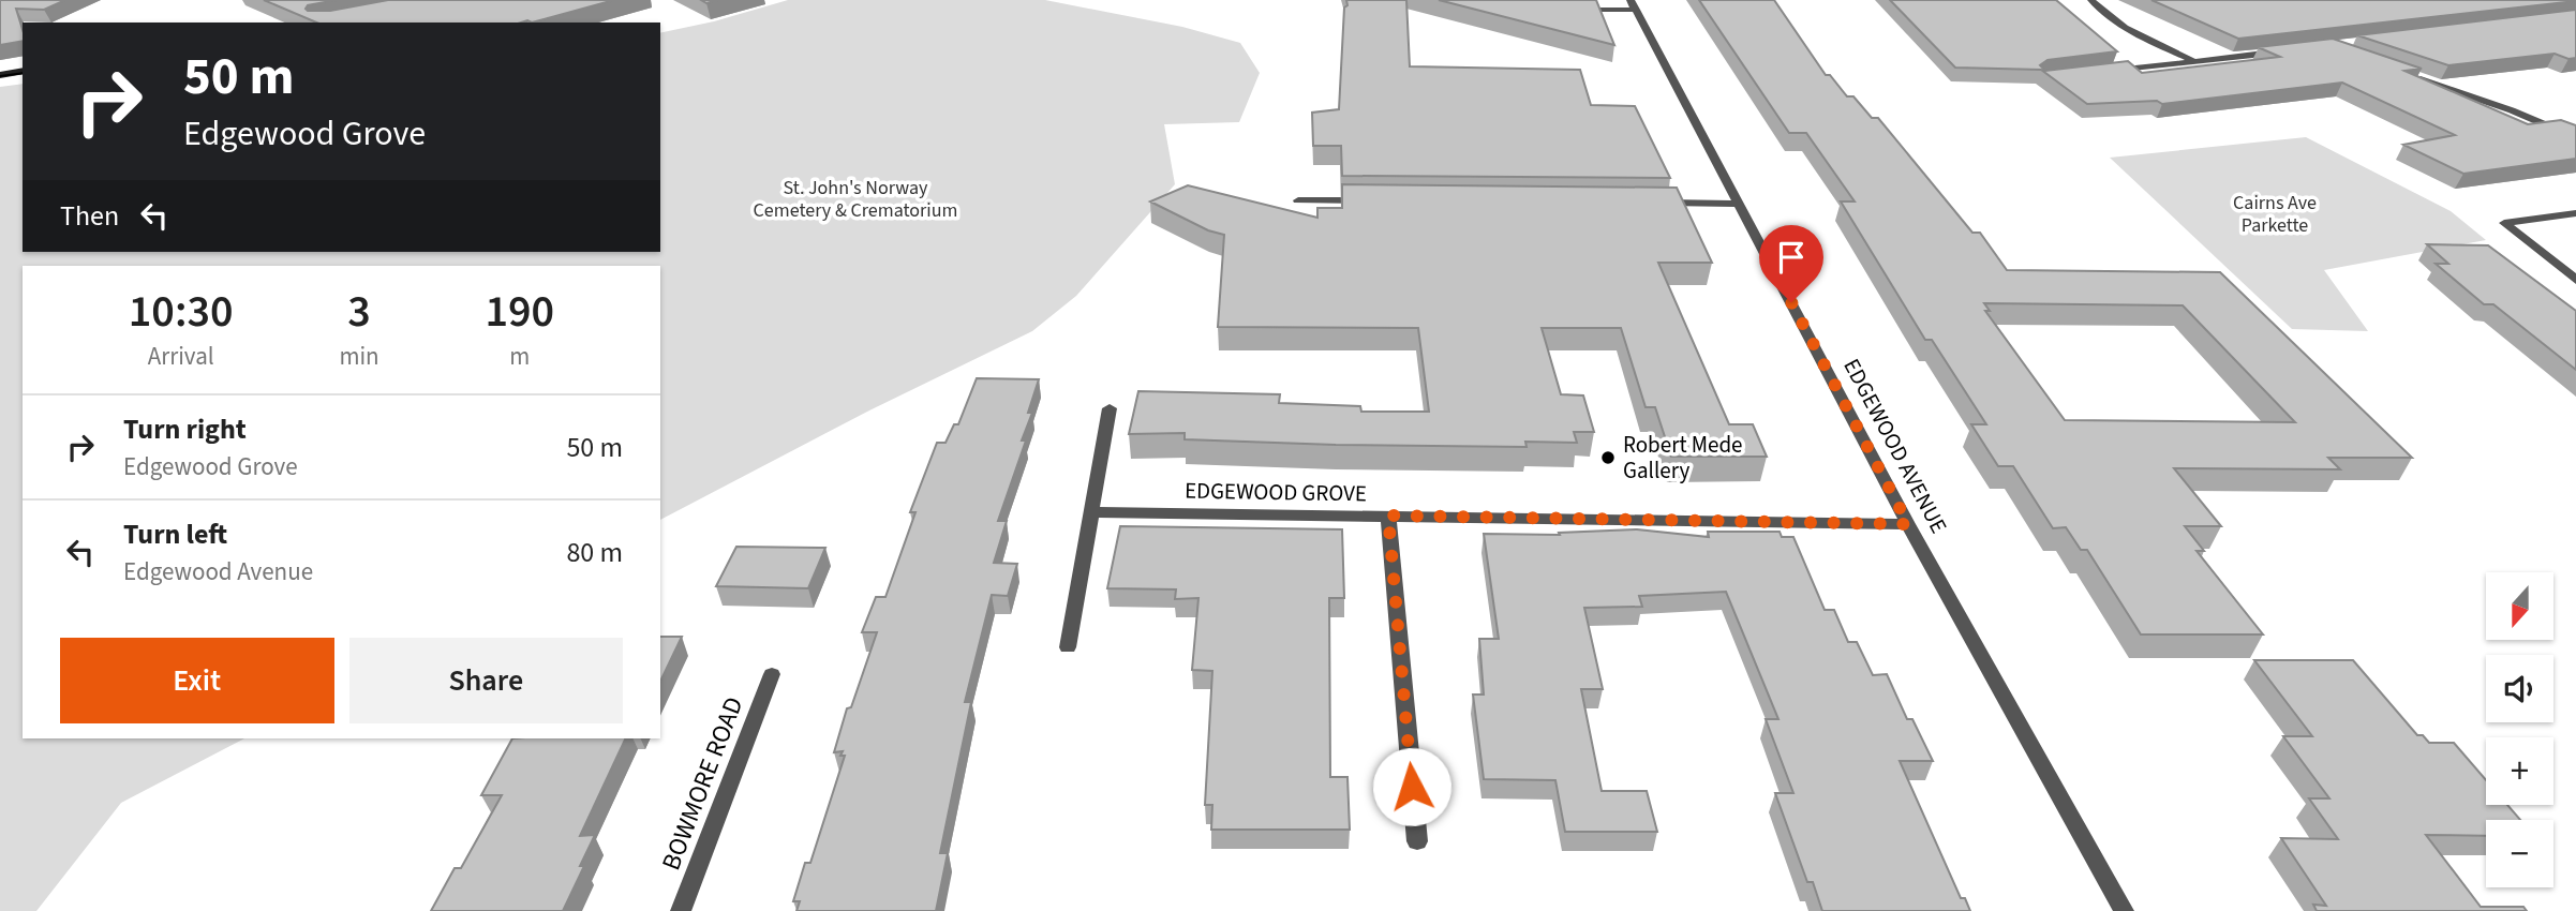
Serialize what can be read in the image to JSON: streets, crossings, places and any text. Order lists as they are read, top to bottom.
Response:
{
  "streets": {
    "street": ["EDGEWOOD AVENUE", "EDGEWOOD GROVE", "BOWMORE ROAD"]
  },
  "crossings": [
    ["EDGEWOOD AVENUE", "EDGEWOOD GROVE"]
  ],
  "parks": ["St. John's Norway Cemetery & Crematorium", "Cairns Ave Parkette"],
  "places": ["Robert Mede Gallery"],
  "north": "bottom",
  "page": {
    "turn": ["50 m", "Edgewood Grove"],
    "then": "Then",
    "eta": [
      "10:30",
      "Arrival",
      "3",
      "min",
      "190",
      "m"
    ],
    "list": [
      {
        "name": "Turn right",
        "note": "Edgewood Grove",
        "value": "50 m"
      },
      {
        "name": "Turn left",
        "note": "Edgewood Avenue",
        "value": "80 m"
      }
    ],
    "map_buttons": ["+", "−"],
    "buttons": ["Exit", "Share"]
  }
}
